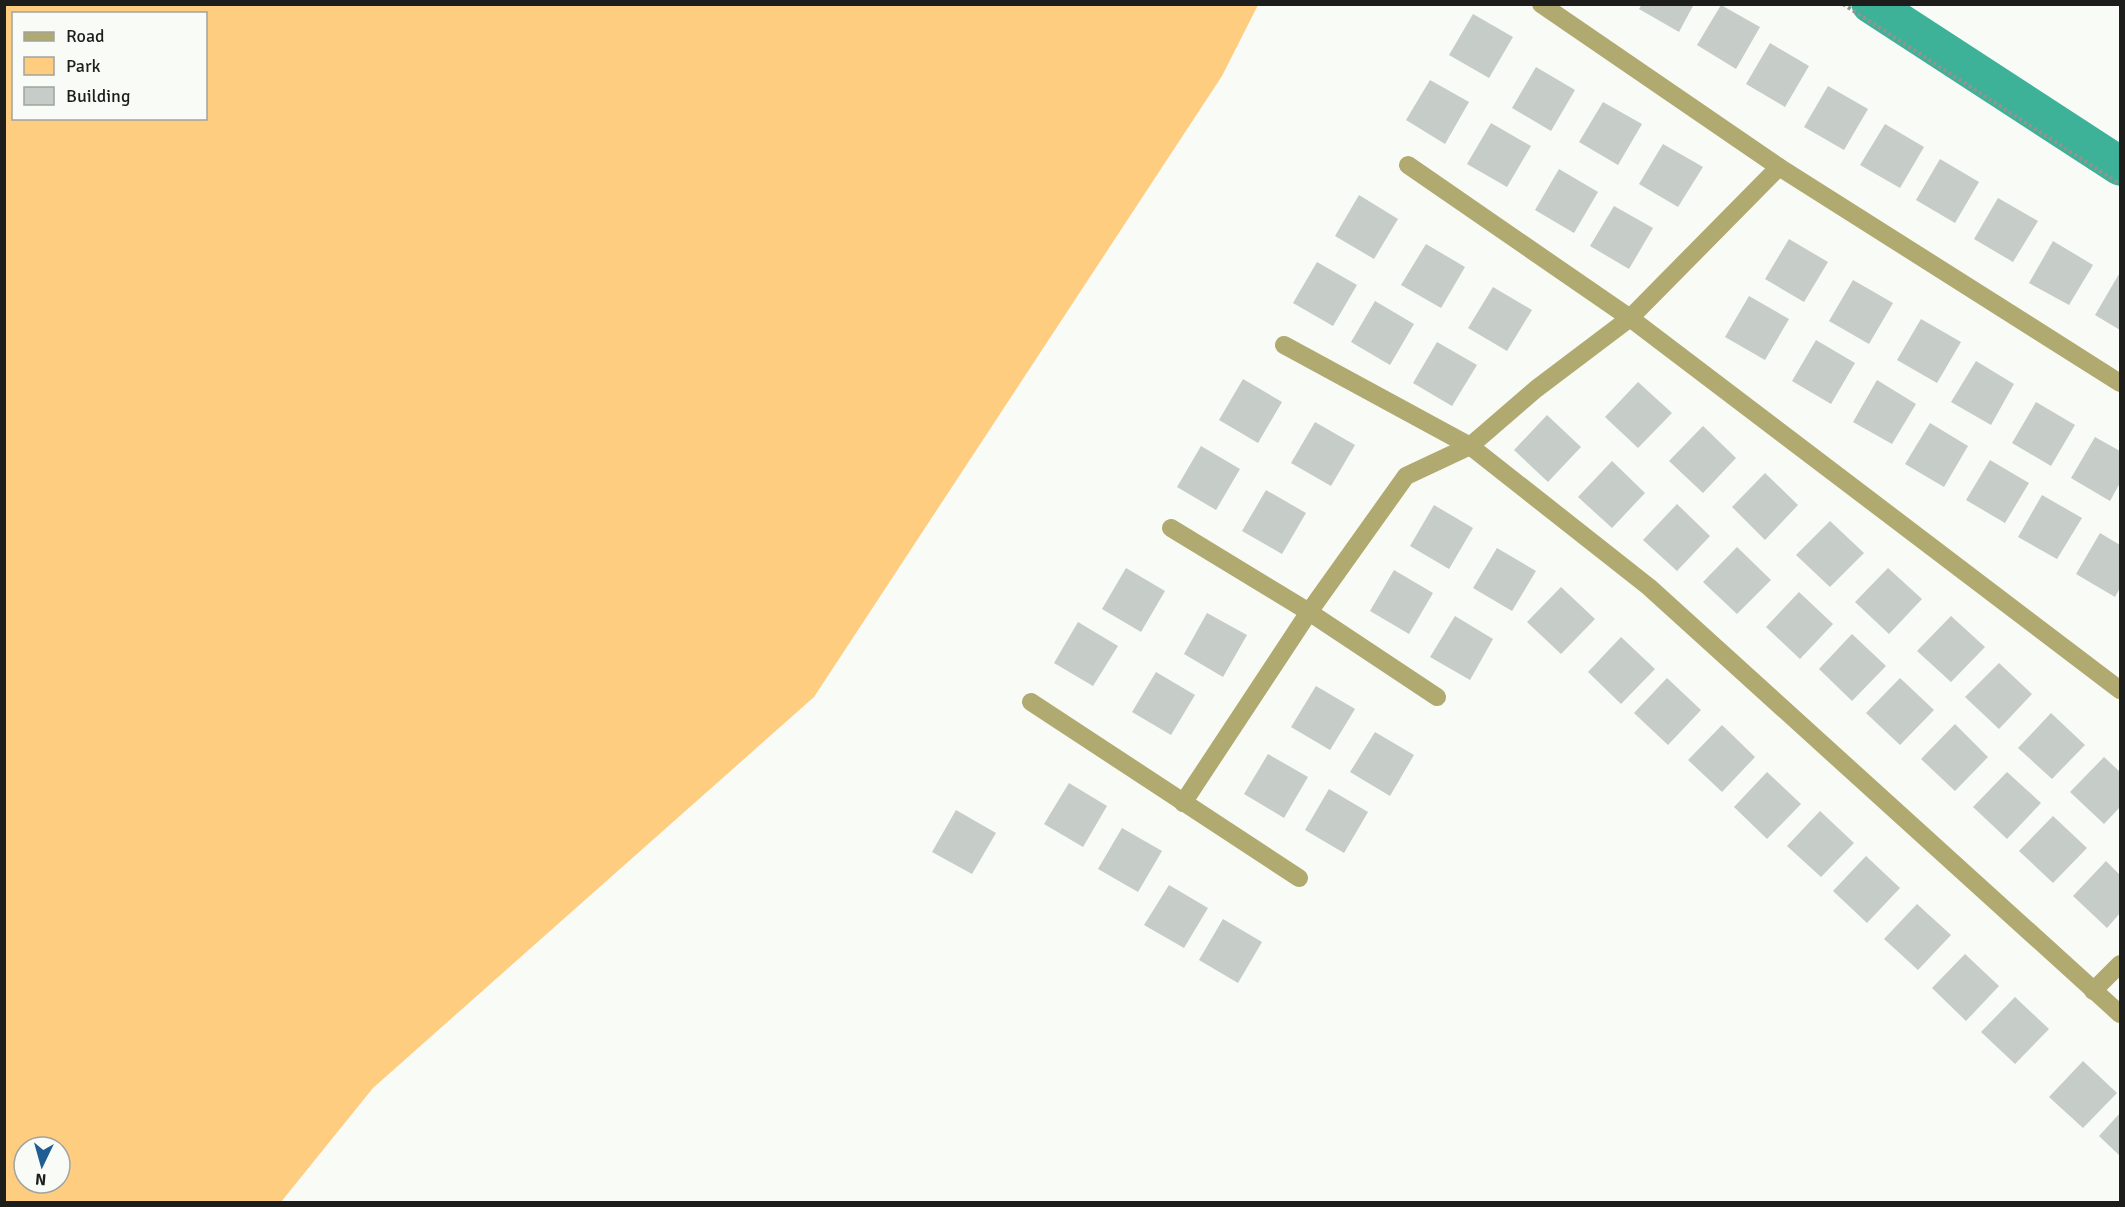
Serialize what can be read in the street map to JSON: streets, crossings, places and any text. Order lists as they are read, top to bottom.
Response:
{
  "legend": ["Road", "Park", "Building"],
  "north": "bottom"
}
